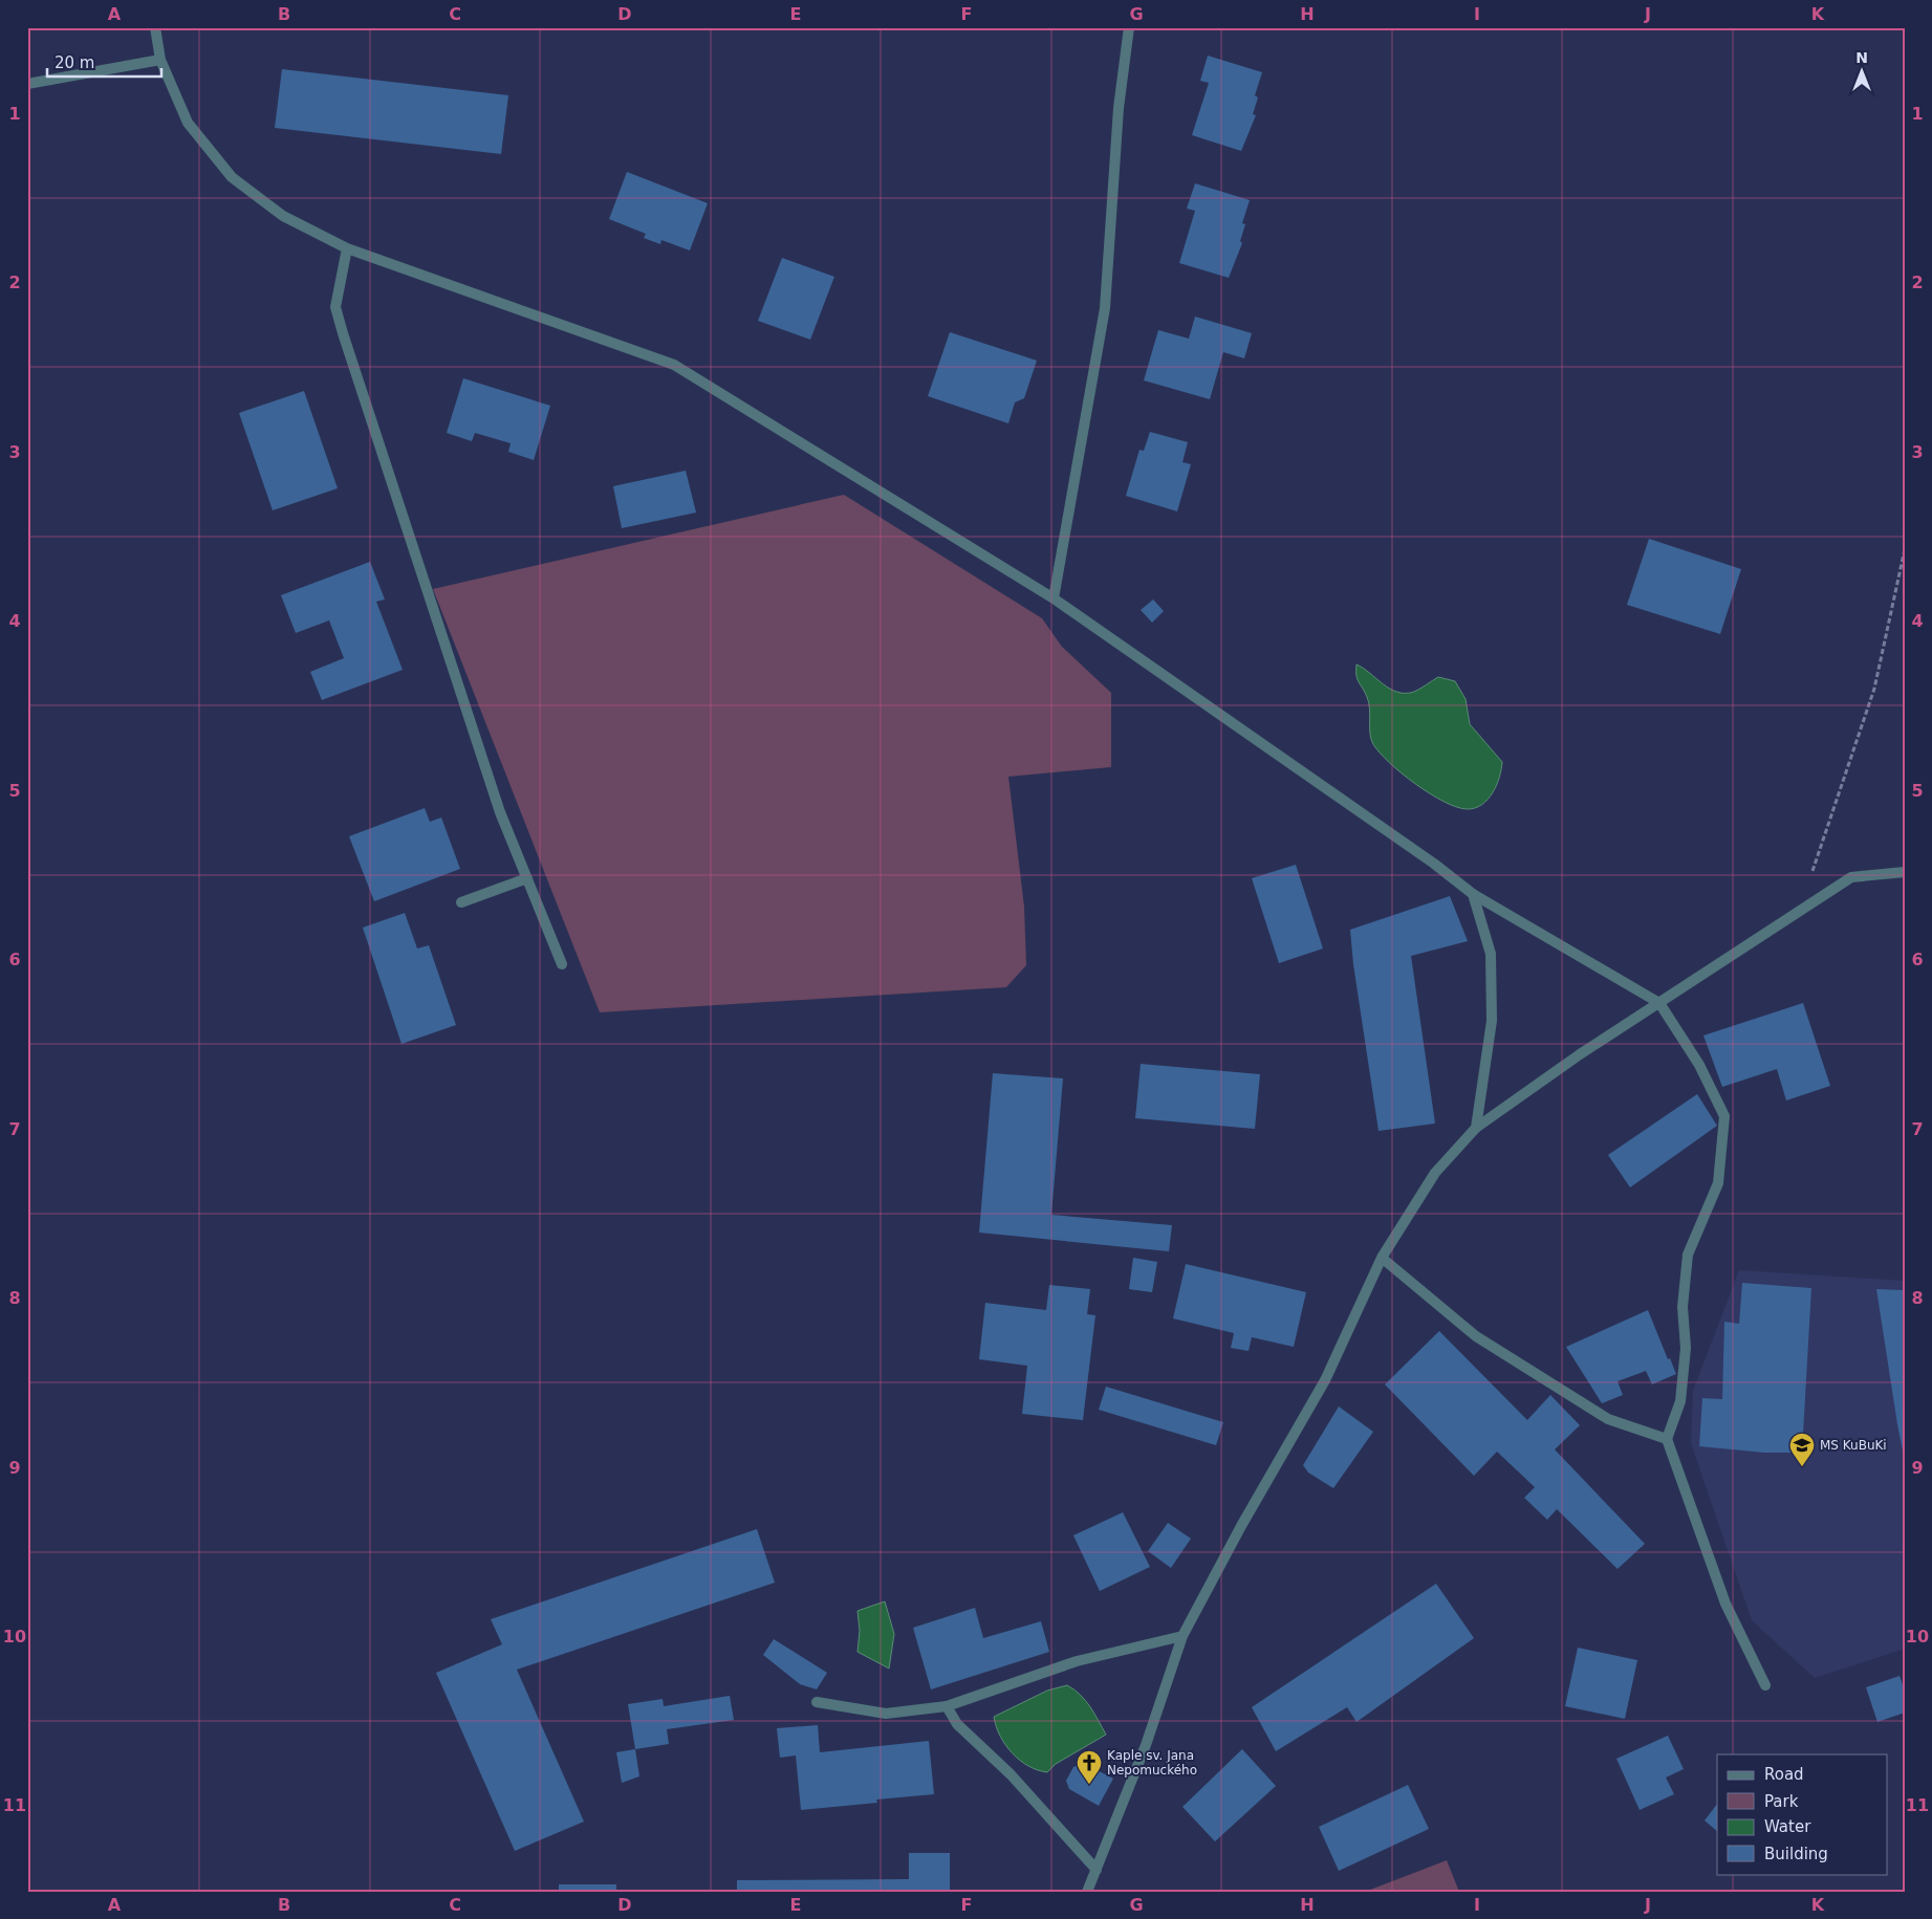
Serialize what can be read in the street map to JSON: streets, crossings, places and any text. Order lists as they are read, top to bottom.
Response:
{
  "places": {
    "school or university": ["MS KuBuKi"],
    "church": ["Kaple sv. Jana Nepomuckého"]
  },
  "legend": [
    "Road",
    "Park",
    "Water",
    "Building"
  ],
  "scale_bar": "20 m",
  "north": "top",
  "grid": {
    "columns": [
      "A",
      "B",
      "C",
      "D",
      "E",
      "F",
      "G",
      "H",
      "I",
      "J",
      "K"
    ],
    "rows": [
      "1",
      "2",
      "3",
      "4",
      "5",
      "6",
      "7",
      "8",
      "9",
      "10",
      "11"
    ]
  }
}
